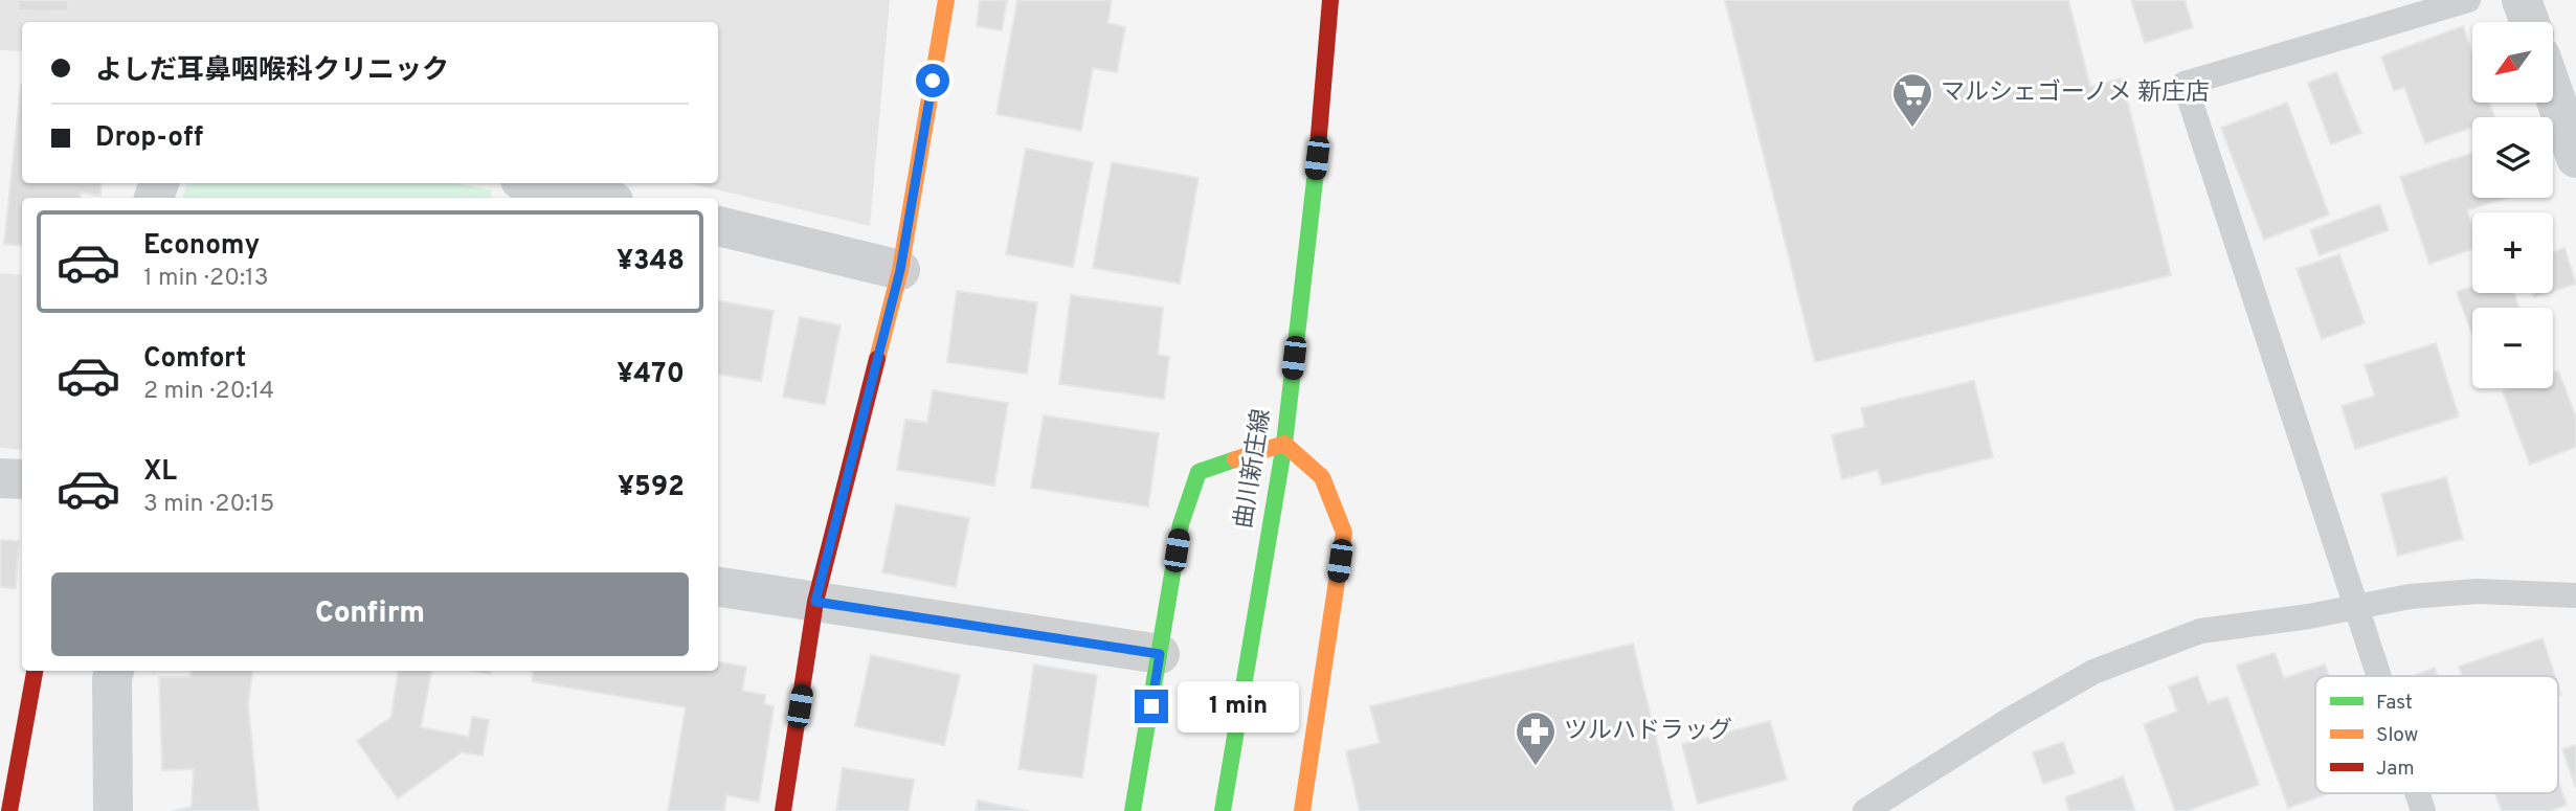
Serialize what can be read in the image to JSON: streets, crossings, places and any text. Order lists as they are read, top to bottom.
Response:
{
  "streets": {
    "street": ["曲川新庄線"]
  },
  "places": {
    "supermarket": ["マルシェゴーノメ 新庄店"],
    "pharmacy": ["ツルハドラッグ"]
  },
  "legend": ["Fast", "Slow", "Jam"],
  "north": "bottom left",
  "page": {
    "map_buttons": ["+", "−"],
    "banner": ["よしだ耳鼻咽喉科クリニック", "Drop-off"],
    "list": [
      {
        "name": "Economy",
        "note": "1 min · 20:13",
        "value": "¥348"
      },
      {
        "name": "Comfort",
        "note": "2 min · 20:14",
        "value": "¥470"
      },
      {
        "name": "XL",
        "note": "3 min · 20:15",
        "value": "¥592"
      }
    ],
    "buttons": "Confirm",
    "bubble": "1 min"
  }
}
